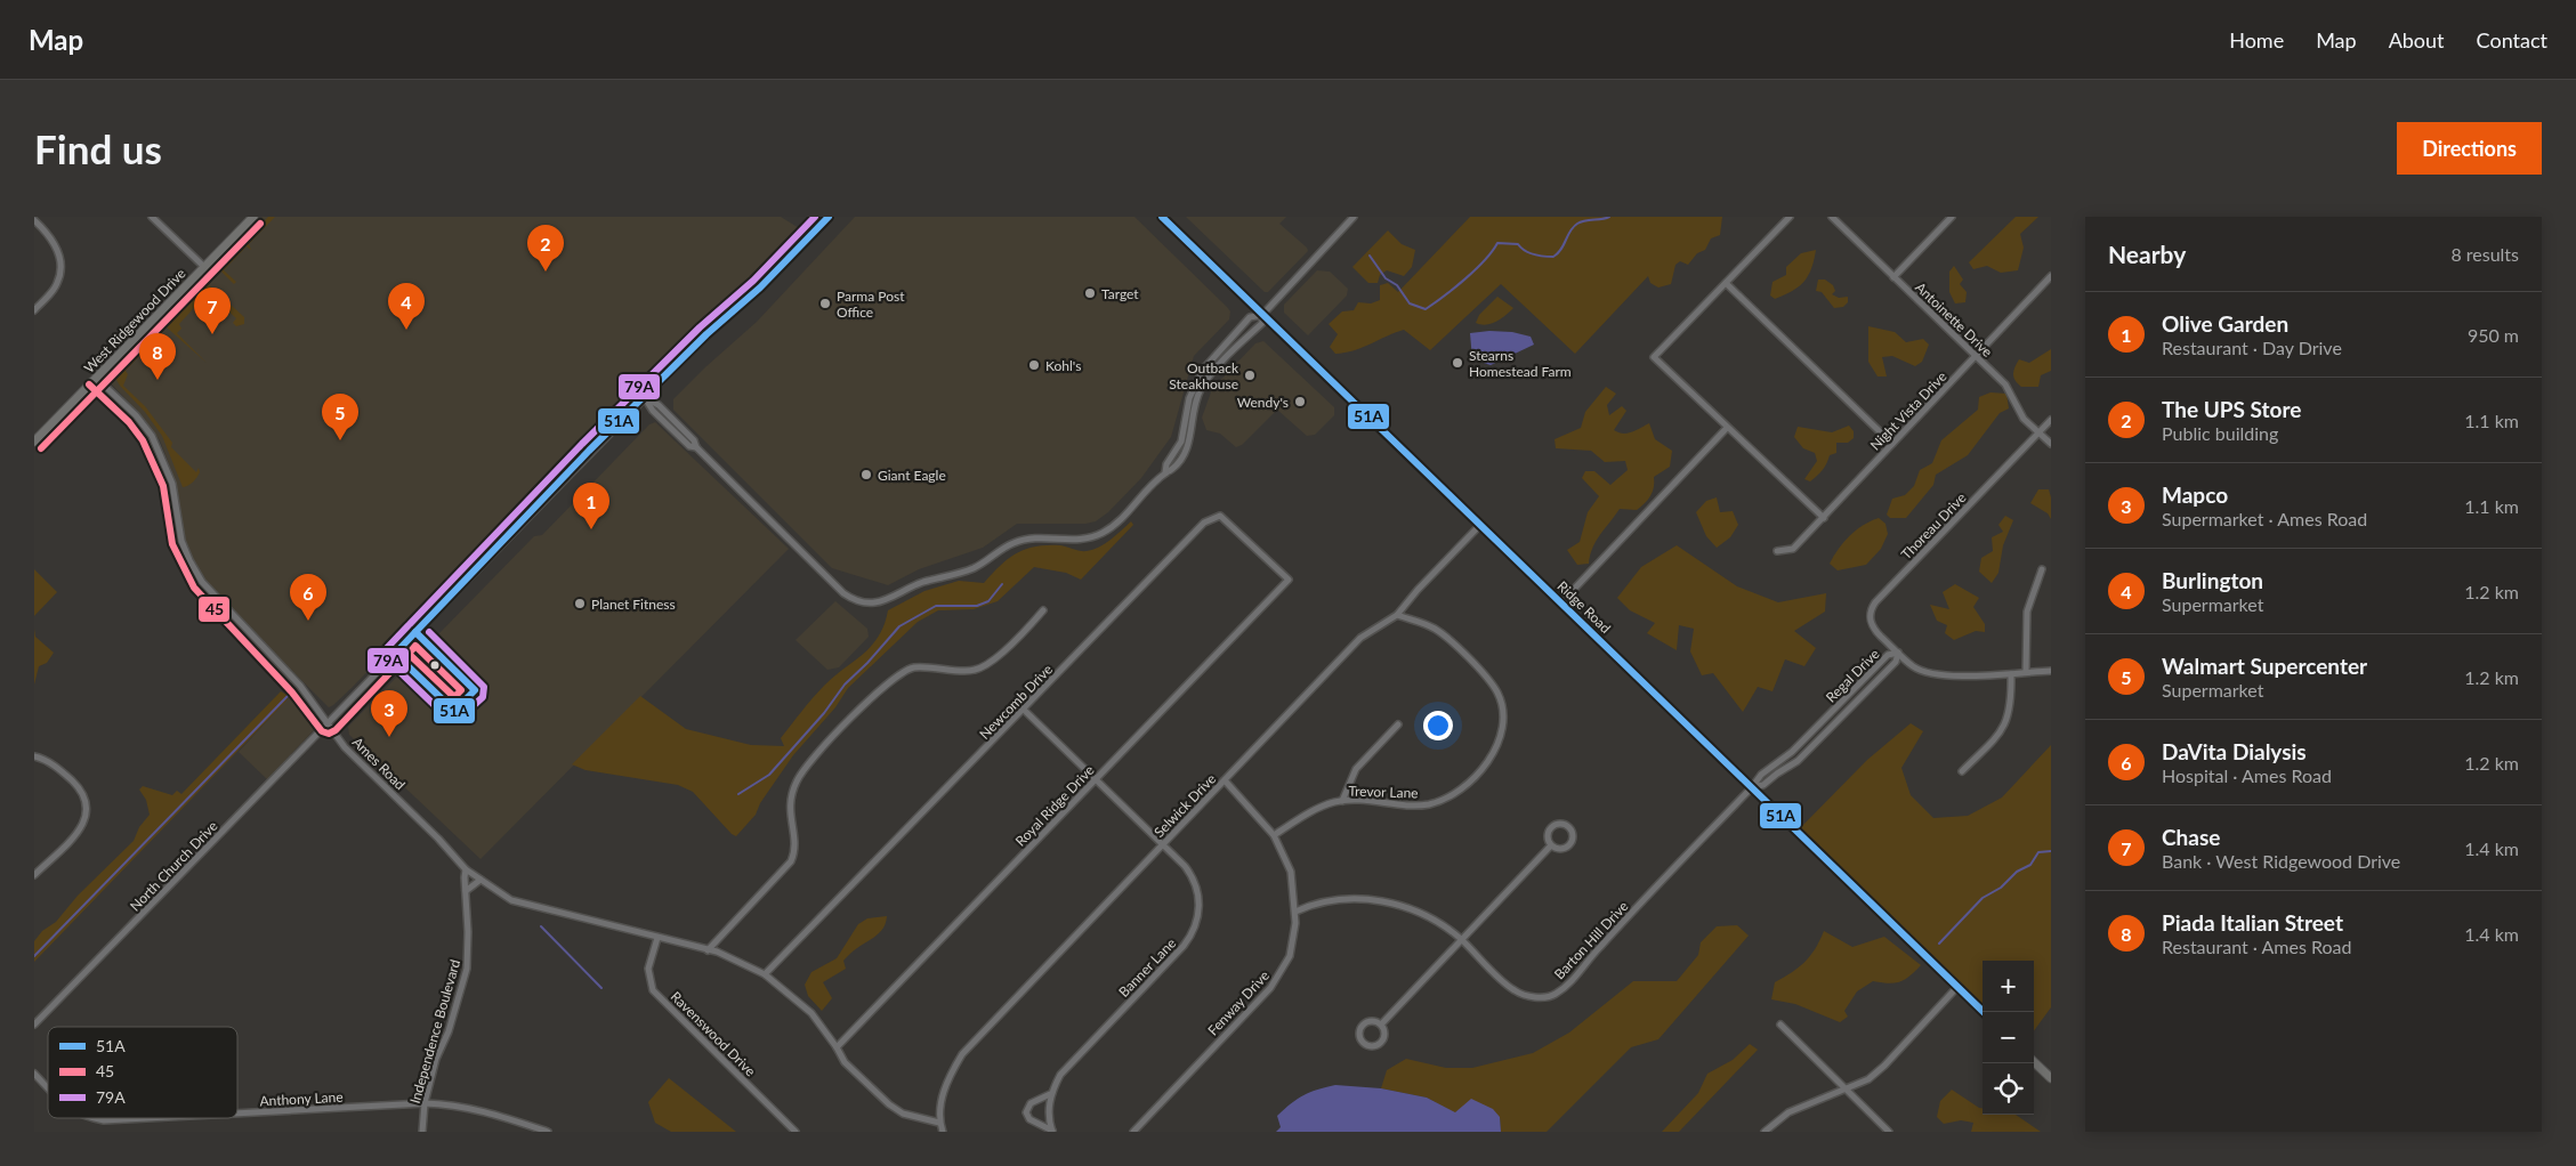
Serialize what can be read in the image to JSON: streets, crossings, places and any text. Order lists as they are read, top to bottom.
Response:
{
  "streets": {
    "main road": ["West Ridgewood Drive", "Ridge Road"],
    "street": [
      "Antoinette Drive",
      "Night Vista Drive",
      "Thoreau Drive",
      "Regal Drive",
      "Newcomb Drive",
      "Ames Road",
      "Trevor Lane",
      "Royal Ridge Drive",
      "Selwick Drive",
      "North Church Drive",
      "Barton Hill Drive",
      "Banner Lane",
      "Fenway Drive",
      "Independence Boulevard",
      "Ravenswood Drive",
      "Anthony Lane"
    ]
  },
  "crossings": [
    ["Antoinette Drive", "Night Vista Drive"],
    ["Antoinette Drive", "Thoreau Drive"],
    ["West Ridgewood Drive", "Ames Road"],
    ["Thoreau Drive", "Regal Drive"],
    ["Ridge Road", "Regal Drive"],
    ["Ridge Road", "Selwick Drive"],
    ["Ridge Road", "Barton Hill Drive"],
    ["Regal Drive", "Barton Hill Drive"],
    ["Newcomb Drive", "Ames Road"],
    ["Newcomb Drive", "Royal Ridge Drive"],
    ["Newcomb Drive", "Banner Lane"],
    ["Ames Road", "Royal Ridge Drive"],
    ["Ames Road", "Selwick Drive"],
    ["Ames Road", "North Church Drive"],
    ["Ames Road", "Independence Boulevard"],
    ["Ames Road", "Ravenswood Drive"],
    ["Trevor Lane", "Selwick Drive"],
    ["Trevor Lane", "Fenway Drive"],
    ["Royal Ridge Drive", "Banner Lane"],
    ["Selwick Drive", "Banner Lane"],
    ["Selwick Drive", "Fenway Drive"],
    ["Barton Hill Drive", "Fenway Drive"],
    ["Independence Boulevard", "Anthony Lane"]
  ],
  "places": [
    "Target",
    "Parma Post Office",
    "Stearns Homestead Farm",
    "Kohl's",
    "Outback Steakhouse",
    "Wendy's",
    "Giant Eagle",
    "Planet Fitness"
  ],
  "lines": ["transit line 51A", "transit line 79A", "transit line 45"],
  "legend": ["51A", "45", "79A"],
  "page": {
    "header": "Map",
    "nav": [
      "Home",
      "Map",
      "About",
      "Contact"
    ],
    "buttons": "Directions",
    "title": "Find us",
    "heading": ["Nearby", "8 results"],
    "pins": [
      "2",
      "4",
      "7",
      "8",
      "5",
      "1",
      "6",
      "3"
    ],
    "list": [
      {
        "mark": "1",
        "name": "Olive Garden",
        "note": "Restaurant · Day Drive",
        "value": "950 m"
      },
      {
        "mark": "2",
        "name": "The UPS Store",
        "note": "Public building",
        "value": "1.1 km"
      },
      {
        "mark": "3",
        "name": "Mapco",
        "note": "Supermarket · Ames Road",
        "value": "1.1 km"
      },
      {
        "mark": "4",
        "name": "Burlington",
        "note": "Supermarket",
        "value": "1.2 km"
      },
      {
        "mark": "5",
        "name": "Walmart Supercenter",
        "note": "Supermarket",
        "value": "1.2 km"
      },
      {
        "mark": "6",
        "name": "DaVita Dialysis",
        "note": "Hospital · Ames Road",
        "value": "1.2 km"
      },
      {
        "mark": "7",
        "name": "Chase",
        "note": "Bank · West Ridgewood Drive",
        "value": "1.4 km"
      },
      {
        "mark": "8",
        "name": "Piada Italian Street",
        "note": "Restaurant · Ames Road",
        "value": "1.4 km"
      }
    ],
    "map_buttons": ["+", "−"]
  }
}
